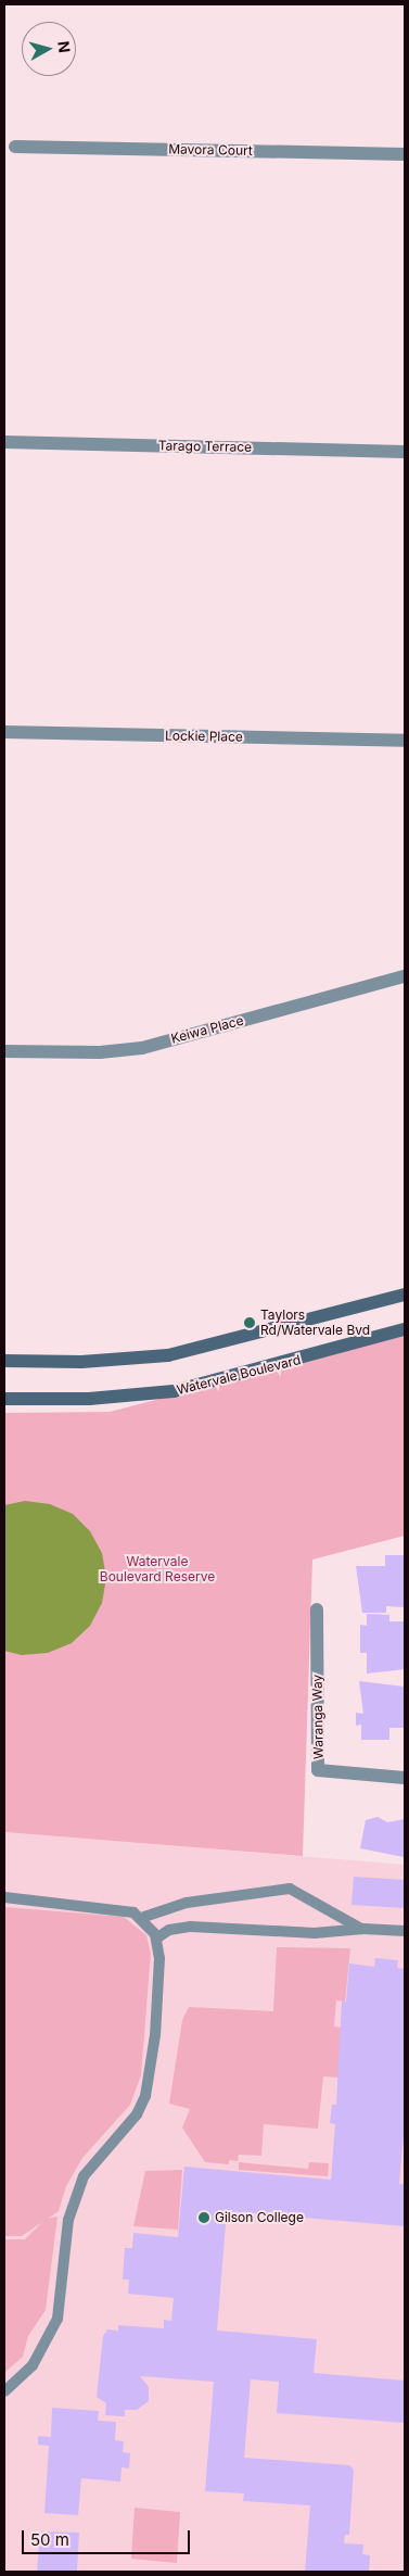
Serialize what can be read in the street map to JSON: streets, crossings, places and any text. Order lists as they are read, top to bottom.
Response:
{
  "streets": {
    "street": [
      "Mavora Court",
      "Tarago Terrace",
      "Lockie Place",
      "Keiwa Place",
      "Watervale Boulevard",
      "Waranga Way"
    ]
  },
  "parks": ["Watervale Boulevard Reserve"],
  "places": ["Taylors Rd/Watervale Bvd", "Gilson College"],
  "scale_bar": "50 m",
  "north": "right"
}
